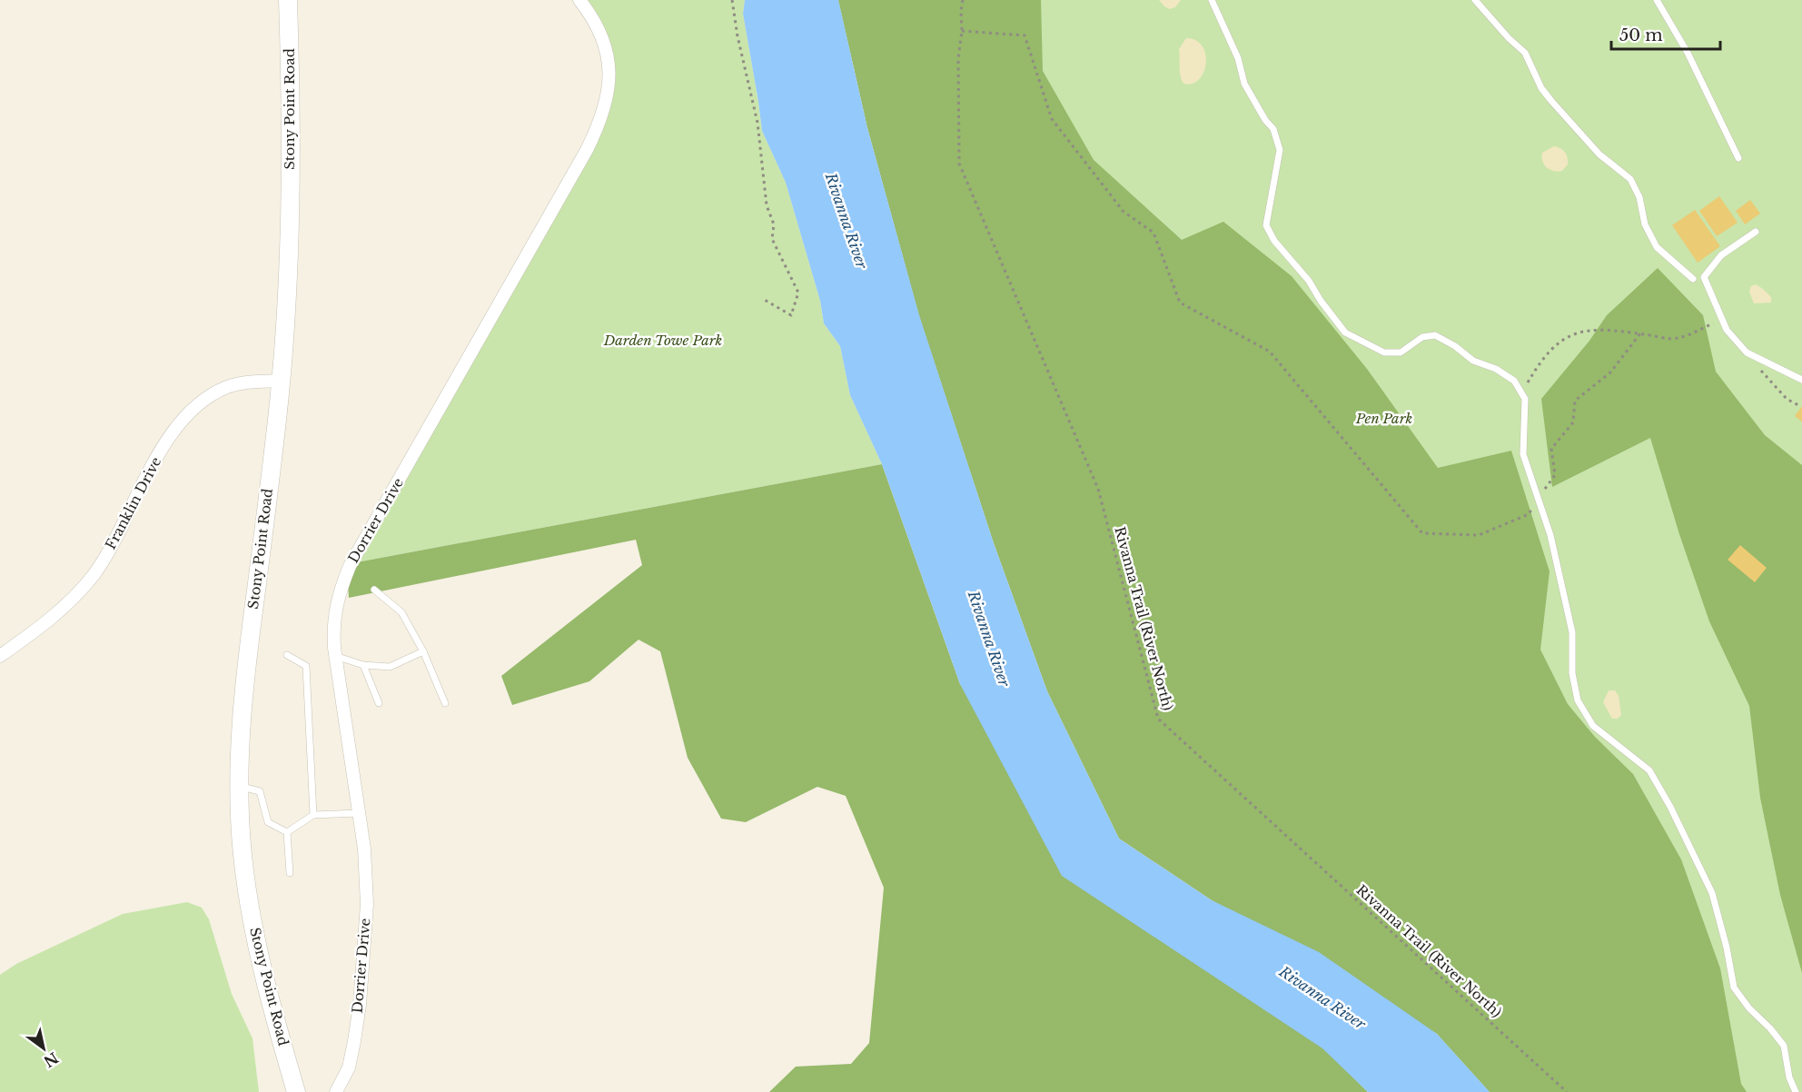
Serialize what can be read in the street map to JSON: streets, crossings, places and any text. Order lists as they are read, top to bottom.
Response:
{
  "streets": {
    "main road": ["Stony Point Road"],
    "street": ["Franklin Drive", "Dorrier Drive"],
    "path": ["Rivanna Trail (River North)"]
  },
  "crossings": [
    ["Stony Point Road", "Franklin Drive"]
  ],
  "water": ["Rivanna River"],
  "parks": ["Darden Towe Park", "Pen Park"],
  "scale_bar": "50 m",
  "north": "bottom right"
}
